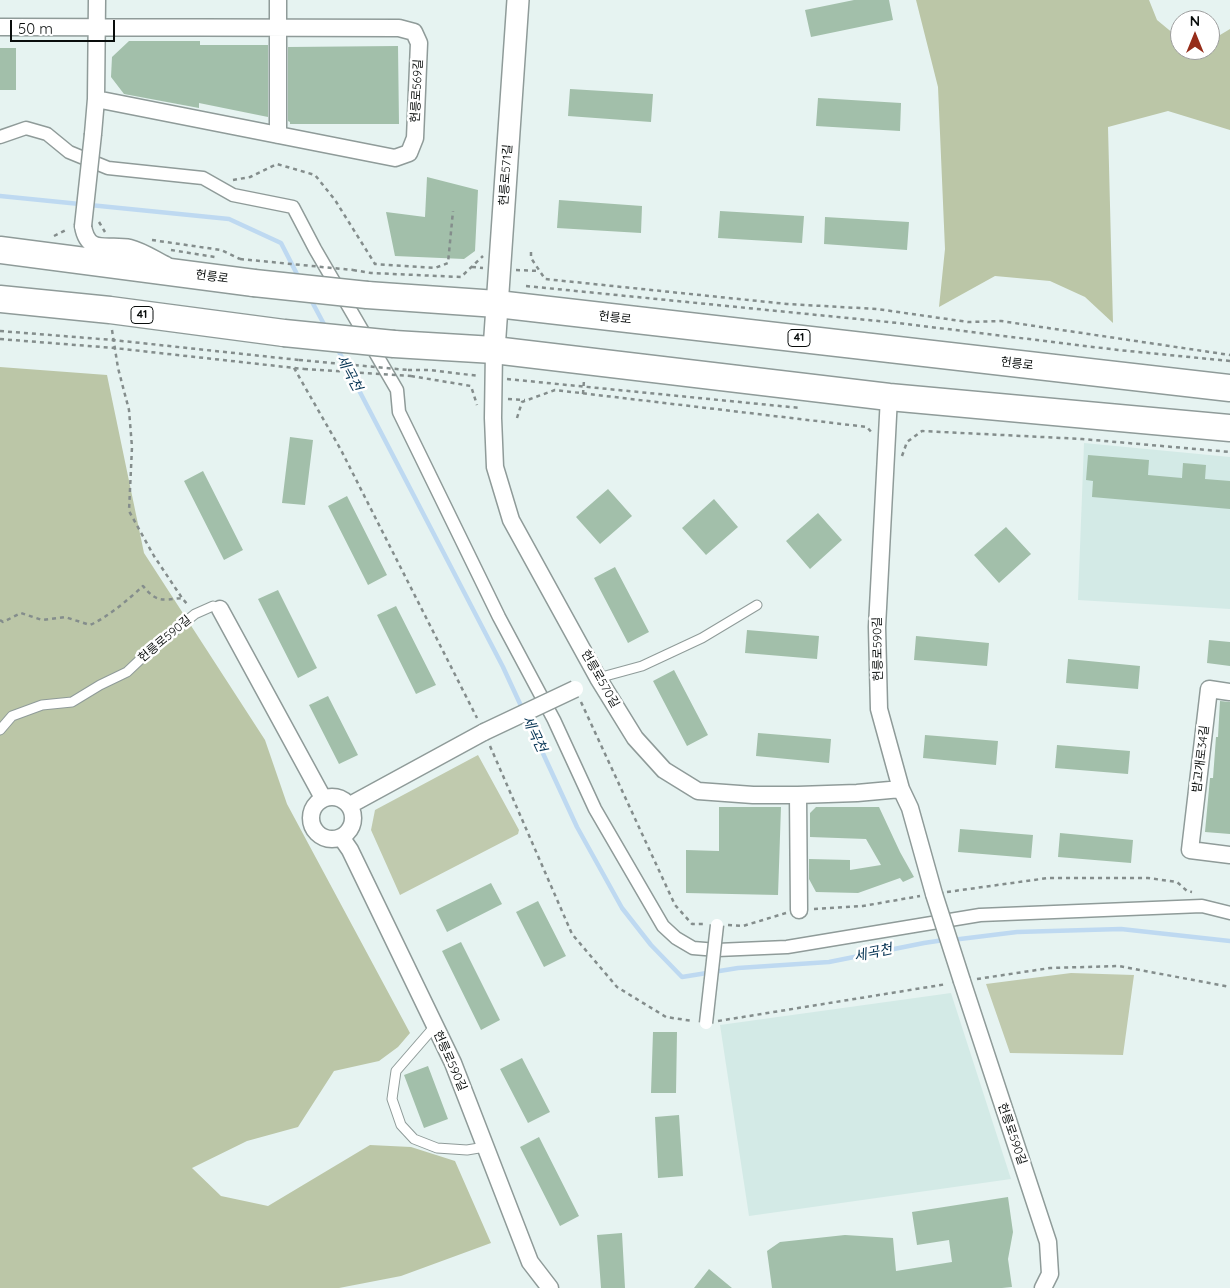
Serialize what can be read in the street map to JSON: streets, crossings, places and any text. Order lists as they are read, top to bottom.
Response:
{
  "streets": {
    "main road": ["헌릉로", "41"],
    "street": [
      "헌릉로569길",
      "헌릉로571길",
      "헌릉로590길",
      "헌릉로570길",
      "밤고개로34길"
    ]
  },
  "crossings": [
    ["헌릉로571길", "헌릉로"],
    ["헌릉로571길", "41"],
    ["헌릉로571길", "헌릉로570길"],
    ["41", "헌릉로590길"],
    ["41", "헌릉로570길"],
    ["헌릉로590길", "헌릉로570길"]
  ],
  "water": ["세곡천"],
  "scale_bar": "50 m",
  "north": "top"
}
